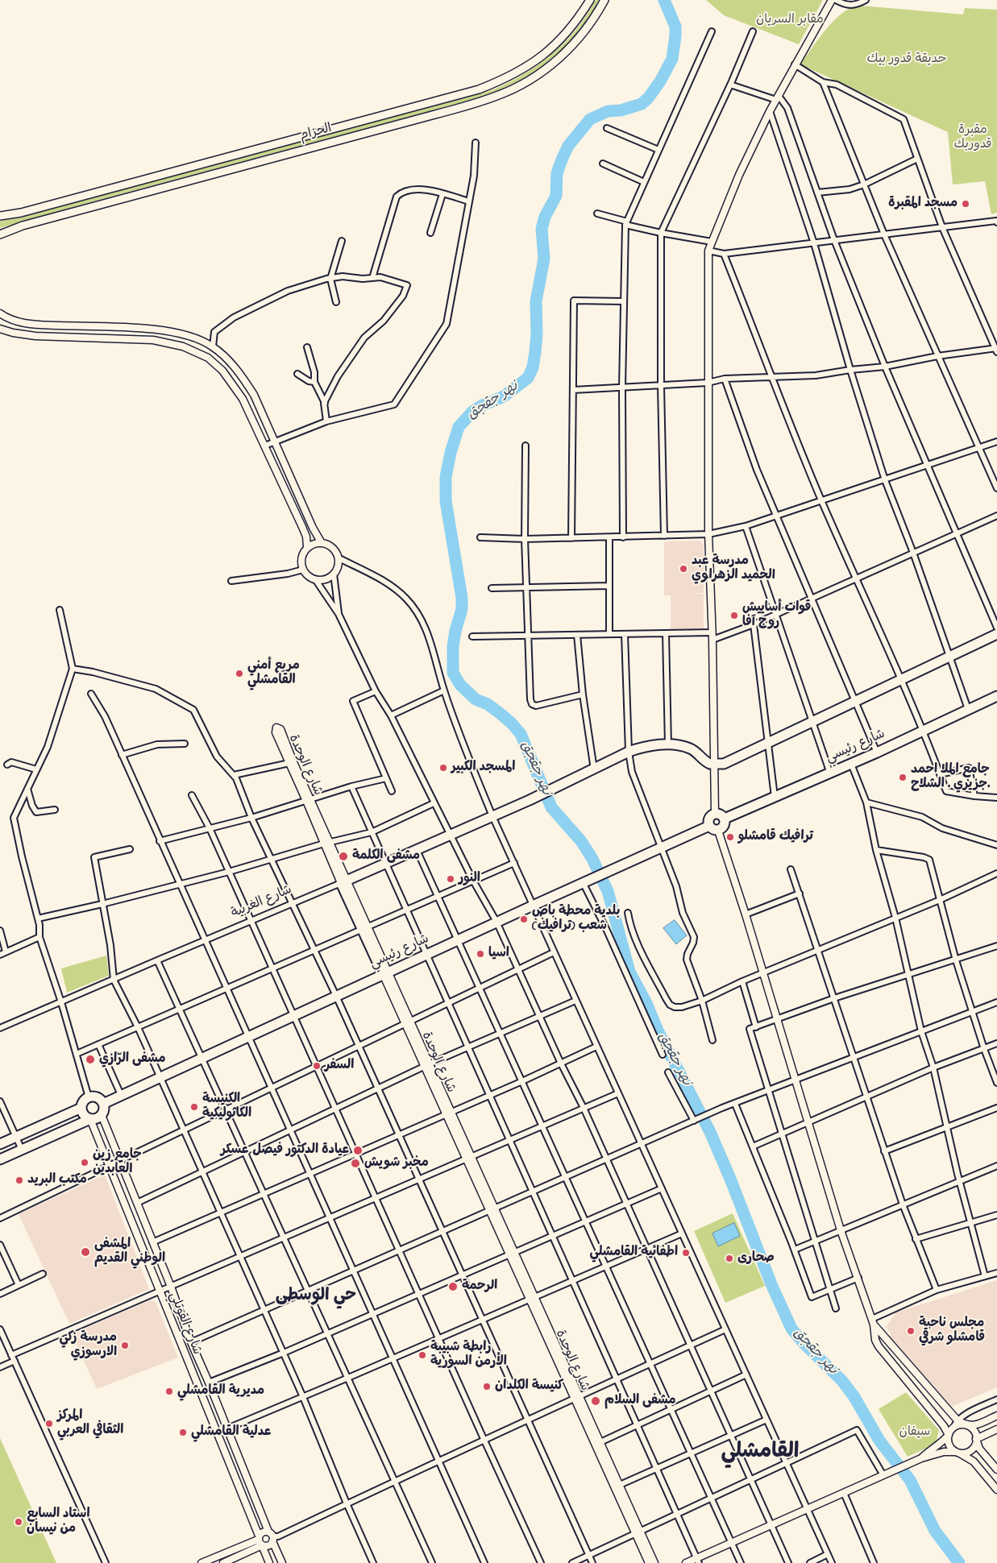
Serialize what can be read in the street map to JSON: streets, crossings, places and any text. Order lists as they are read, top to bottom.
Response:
{
  "streets": {
    "highway": ["شارع رئيسي", "شارع الوحدة", "شارع الغربية"],
    "main road": ["الحزام"],
    "street": ["شارع القوتلي"]
  },
  "crossings": [
    ["شارع رئيسي", "شارع الوحدة"],
    ["شارع رئيسي", "شارع القوتلي"],
    ["شارع الوحدة", "شارع الغربية"]
  ],
  "districts": ["حي الوسطى", "القامشلي"],
  "water": ["نهر جقجق"],
  "parks": [
    "مقابر السريان",
    "حديقة قدور بيك",
    "مقبرة قدوربك",
    "سيفان"
  ],
  "places": [
    "مسجد المقبرة",
    "مدرسة عبد الحميد الزهراوي",
    "قوات أساييش روج آفا",
    "مربع أمني القامشلي",
    "المسجد الكبير",
    "جامع الملا احمد جزيري . الشلاح.",
    "ترافيك قامشلو",
    "مشفى الكلمة",
    "النور",
    "بلدية محطة باص شعب (ترافيك)",
    "اسيا",
    "مشفى الرّازي",
    "السفر",
    "الكنيسة الكاثوليكية",
    "عيادة الدكتور فيصل عسكر",
    "جامع زين العابدين",
    "مخبر شويش",
    "مكتب البريد",
    "المشفى الوطني القديم",
    "اطفائية القامشلي",
    "صحارى",
    "الرحمة",
    "مجلس ناحية قامشلو شرقي",
    "مدرسة زكي الارسوزي",
    "رابطة شبيبة اﻷرمن السورية",
    "كنيسة الكلدان",
    "مديرية القامشلي",
    "مشفى السلام",
    "المركز الثقافي العربي",
    "عدلية القامشلي",
    "استاد السابع من نيسان"
  ]
}
